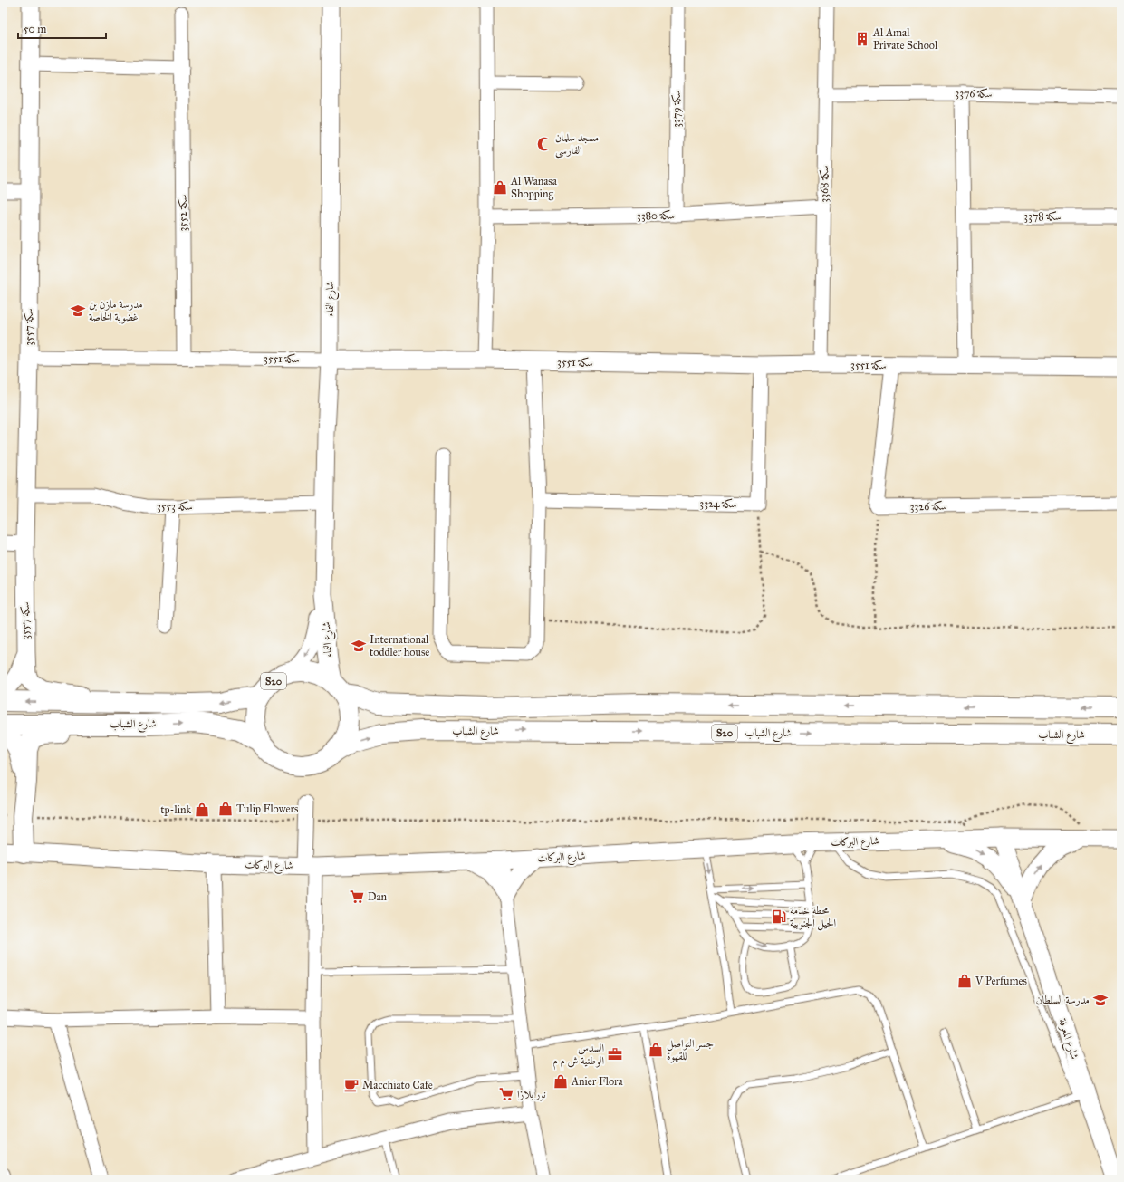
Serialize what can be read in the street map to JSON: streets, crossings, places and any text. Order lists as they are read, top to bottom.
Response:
{
  "streets": {
    "main road": ["S20", "شارع الشباب"],
    "street": [
      "سكة 3376",
      "سكة 3379",
      "سكة 3368",
      "سكة 3552",
      "سكة 3380",
      "سكة 3378",
      "شارع النماء",
      "سكة 3557",
      "سكة 3551",
      "سكة 3324",
      "سكة 3553",
      "سكة 3326",
      "شارع البركات",
      "شارع المعرفة"
    ]
  },
  "crossings": [
    ["سكة 3376", "سكة 3368"],
    ["سكة 3379", "سكة 3380"],
    ["سكة 3368", "سكة 3380"],
    ["سكة 3368", "سكة 3551"],
    ["سكة 3552", "سكة 3551"],
    ["شارع النماء", "سكة 3551"],
    ["شارع النماء", "سكة 3553"],
    ["شارع النماء", "S20"],
    ["شارع النماء", "شارع الشباب"],
    ["سكة 3557", "سكة 3551"],
    ["سكة 3557", "سكة 3553"],
    ["سكة 3557", "شارع الشباب"],
    ["S20", "شارع الشباب"],
    ["شارع البركات", "شارع المعرفة"]
  ],
  "places": {
    "building": ["Al Amal Private School"],
    "mosque": ["مسجد سلمان الفارسى"],
    "shop": [
      "Al Wanasa Shopping",
      "Tulip Flowers",
      "tp-link",
      "V Perfumes",
      "جسر التواصل للقهوة",
      "Anier Flora"
    ],
    "school or university": ["مدرسة مازن بن غضوبة الخاصة", "International toddler house", "مدرسة السلطان"],
    "supermarket": ["Dan", "نور بلازا"],
    "fuel station": ["محطة خدمة الحيل الجنوبية"],
    "office": ["السدس الوطنیة ش م م"],
    "cafe": ["Macchiato Cafe"]
  },
  "scale_bar": "50 m"
}
